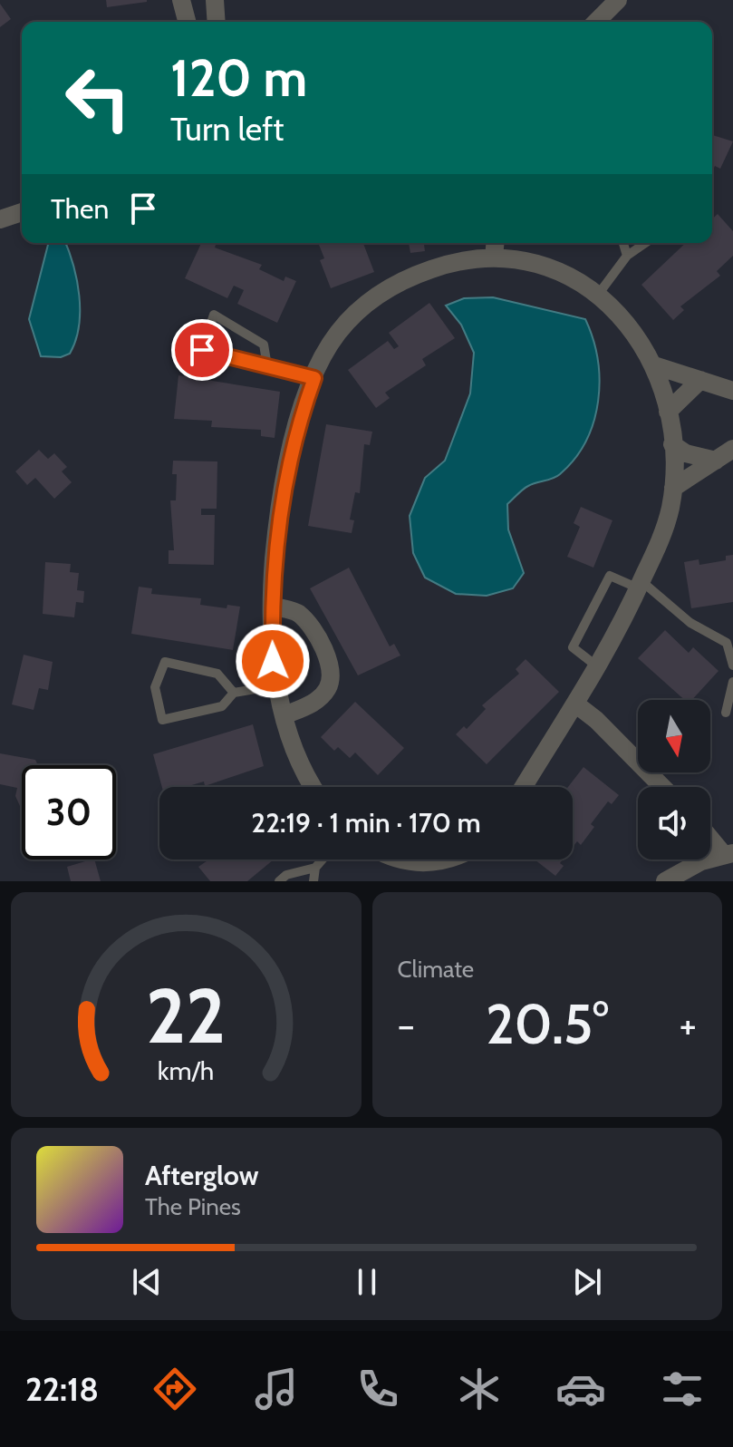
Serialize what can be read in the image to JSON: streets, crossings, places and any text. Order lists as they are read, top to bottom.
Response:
{
  "north": "bottom",
  "page": {
    "turn": ["120 m", "Turn left"],
    "then": "Then",
    "limit": "30",
    "trip": "22:19 · 1 min · 170 m",
    "tile": "Climate",
    "heat": ["−", "20.5°", "+"],
    "song": ["Afterglow", "The Pines"],
    "tabs": "22:18",
    "gauge": ["22", "km/h"]
  }
}
